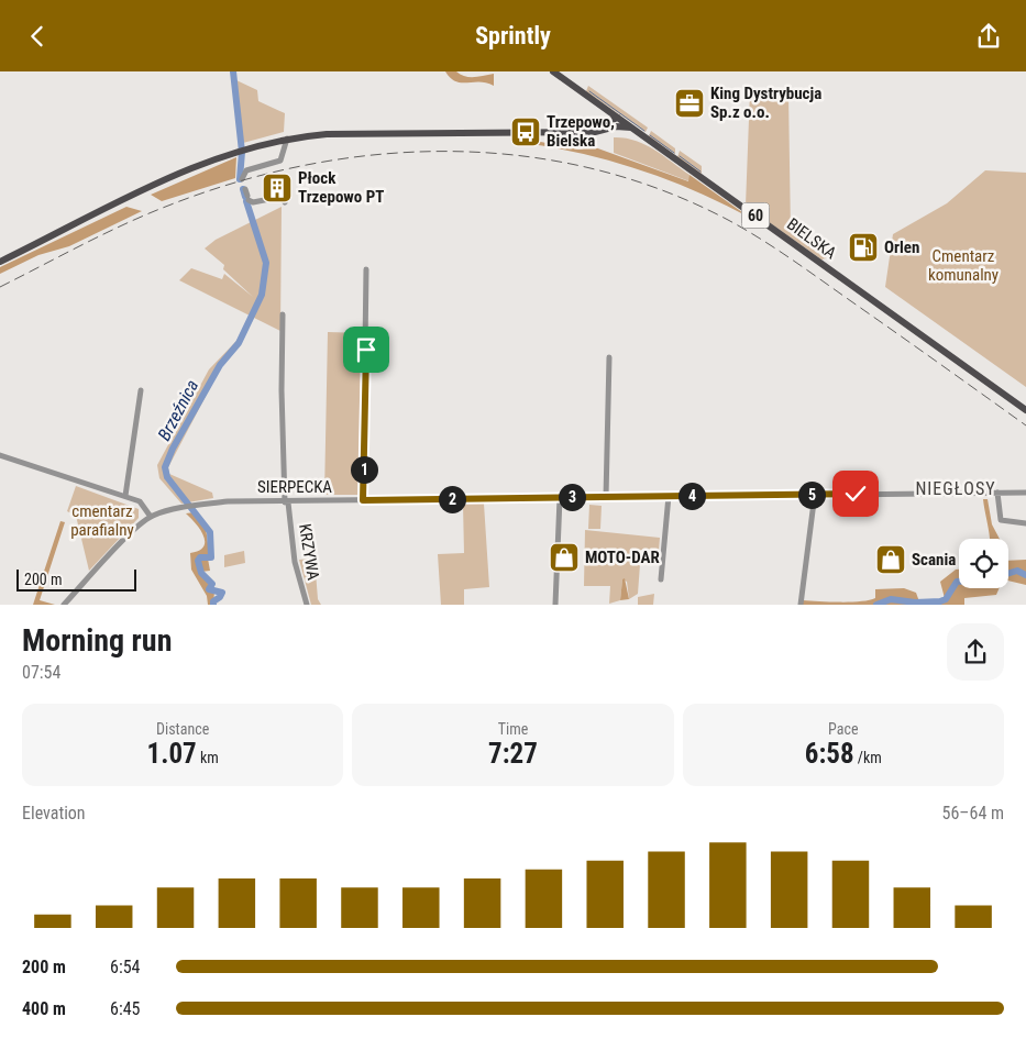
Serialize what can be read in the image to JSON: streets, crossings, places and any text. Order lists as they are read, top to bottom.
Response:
{
  "streets": {
    "main road": ["60", "BIELSKA"],
    "street": ["SIERPECKA", "KRZYWA"]
  },
  "crossings": [
    ["SIERPECKA", "KRZYWA"]
  ],
  "districts": ["NIEGŁOSY"],
  "water": ["Brzeźnica"],
  "parks": ["Cmentarz komunalny", "cmentarz parafialny"],
  "places": {
    "office": ["King Dystrybucja Sp.z o.o."],
    "bus stop": ["Trzepowo, Bielska"],
    "building": ["Płock Trzepowo PT"],
    "fuel station": ["Orlen"],
    "shop": ["MOTO-DAR", "Scania"]
  },
  "scale_bar": "200 m",
  "page": {
    "header": "Sprintly",
    "pins": [
      "1",
      "5",
      "4",
      "3",
      "2"
    ],
    "scale": "200 m",
    "heading": ["Morning run", "07:54"],
    "stats": [
      ["Distance", "1.07 km"],
      ["Time", "7:27"],
      ["Pace", "6:58 /km"]
    ],
    "chart": ["Elevation", "56–64 m"],
    "list": [
      {
        "name": "200 m",
        "note": "6:54"
      },
      {
        "name": "400 m",
        "note": "6:45"
      }
    ]
  }
}
